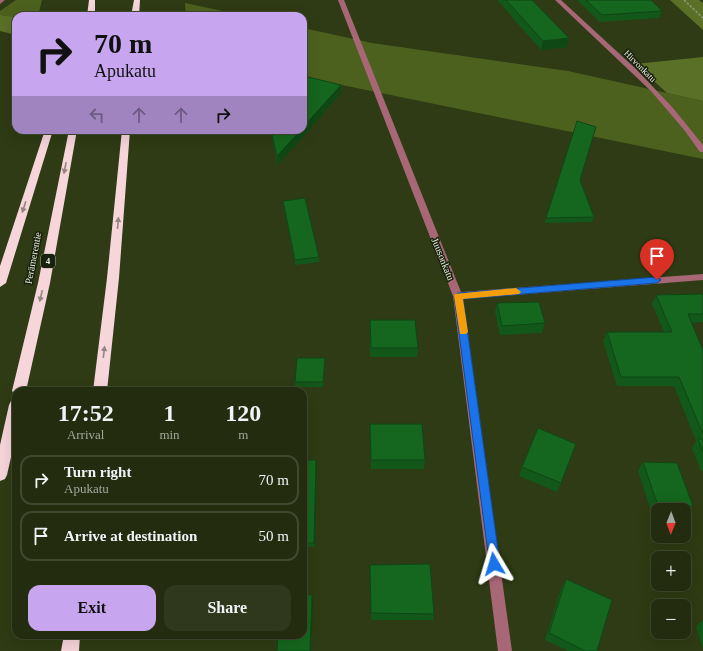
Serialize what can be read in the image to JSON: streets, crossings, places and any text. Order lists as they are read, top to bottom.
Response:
{
  "streets": {
    "highway": ["Perämerentie", "4"],
    "street": ["Hirvonkatu", "Juusonkatu"]
  },
  "north": "bottom",
  "page": {
    "turn": ["70 m", "Apukatu"],
    "eta": [
      "17:52",
      "Arrival",
      "1",
      "min",
      "120",
      "m"
    ],
    "list": [
      {
        "name": "Turn right",
        "note": "Apukatu",
        "value": "70 m"
      },
      {
        "name": "Arrive at destination",
        "value": "50 m"
      }
    ],
    "map_buttons": ["+", "−"],
    "buttons": ["Exit", "Share"]
  }
}
